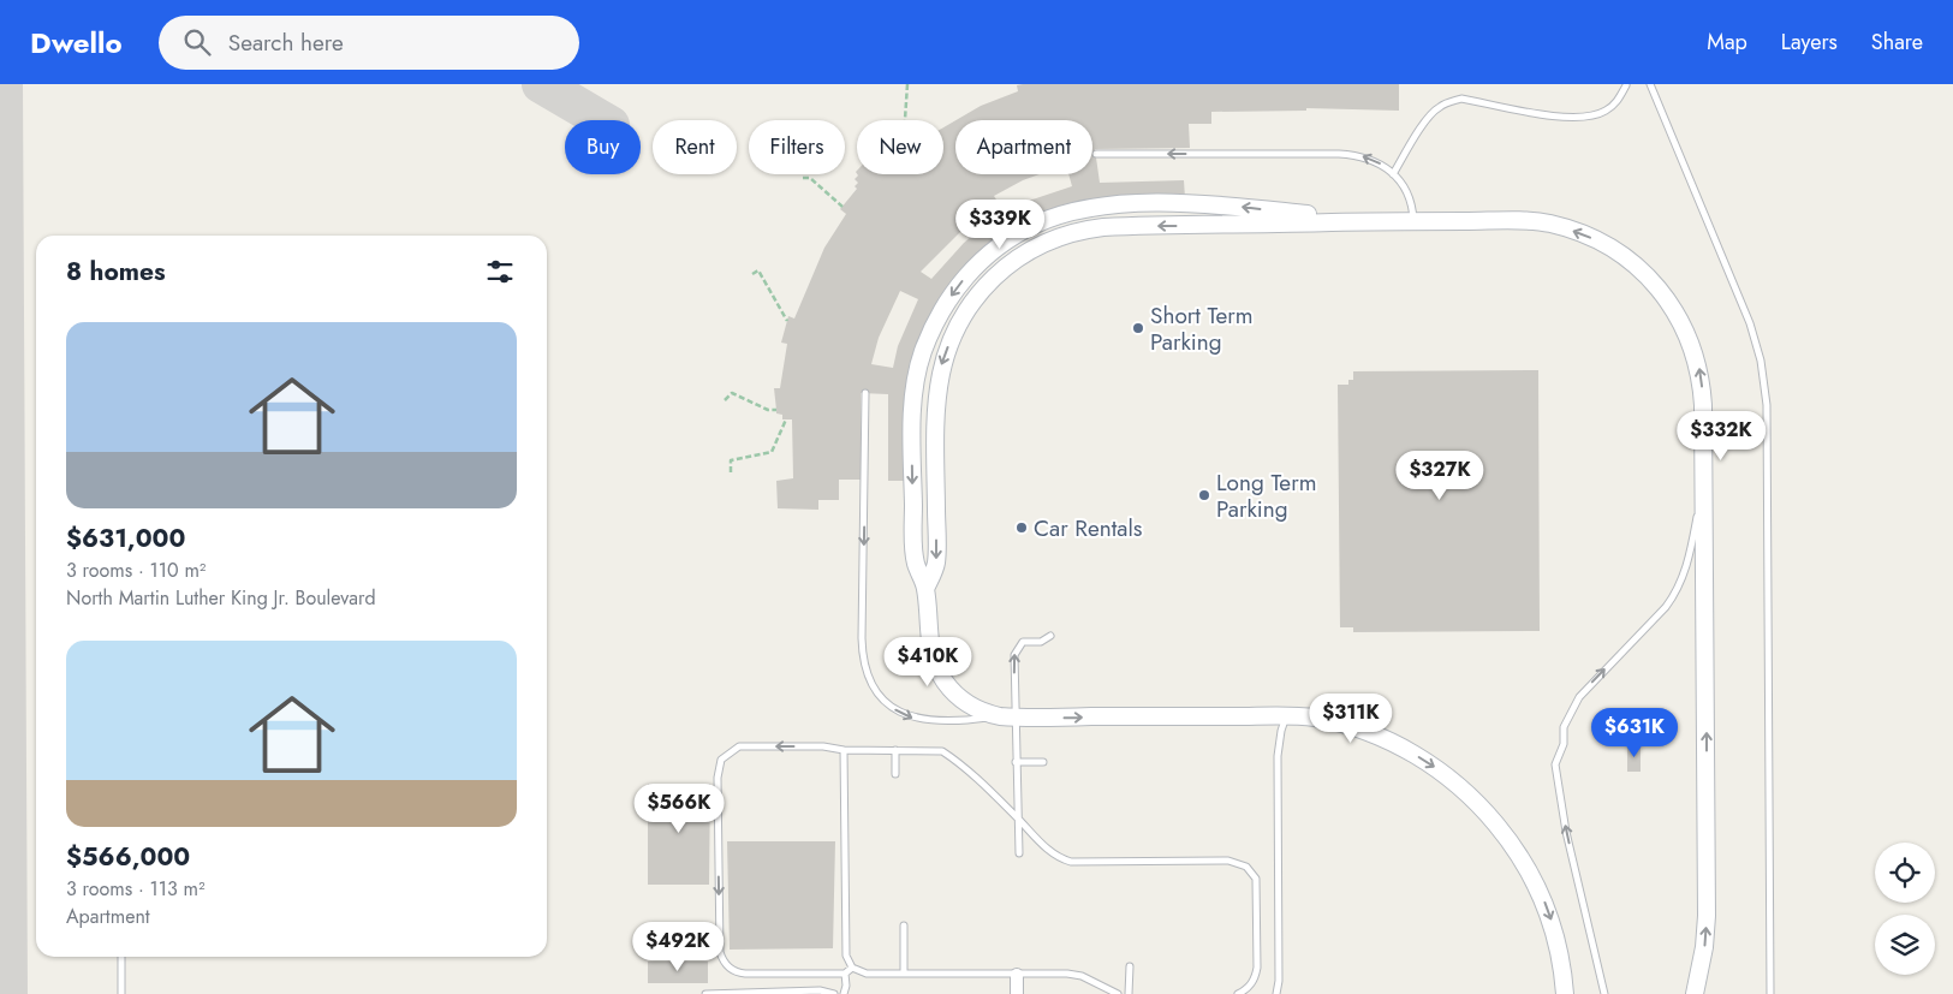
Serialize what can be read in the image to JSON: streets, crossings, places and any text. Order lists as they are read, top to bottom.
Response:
{
  "places": ["Short Term Parking", "Long Term Parking", "Car Rentals"],
  "page": {
    "header": "Dwello",
    "search": "Search here",
    "nav": ["Map", "Layers", "Share"],
    "chip": [
      "Buy",
      "Rent",
      "Filters",
      "New",
      "Apartment"
    ],
    "price": [
      "$339K",
      "$332K",
      "$327K",
      "$410K",
      "$311K",
      "$631K",
      "$566K",
      "$492K"
    ],
    "heading": "8 homes",
    "list": [
      {
        "name": "$631,000",
        "note": "3 rooms · 110 m² · North Martin Luther King Jr. Boulevard"
      },
      {
        "name": "$566,000",
        "note": "3 rooms · 113 m² · Apartment"
      }
    ]
  }
}
